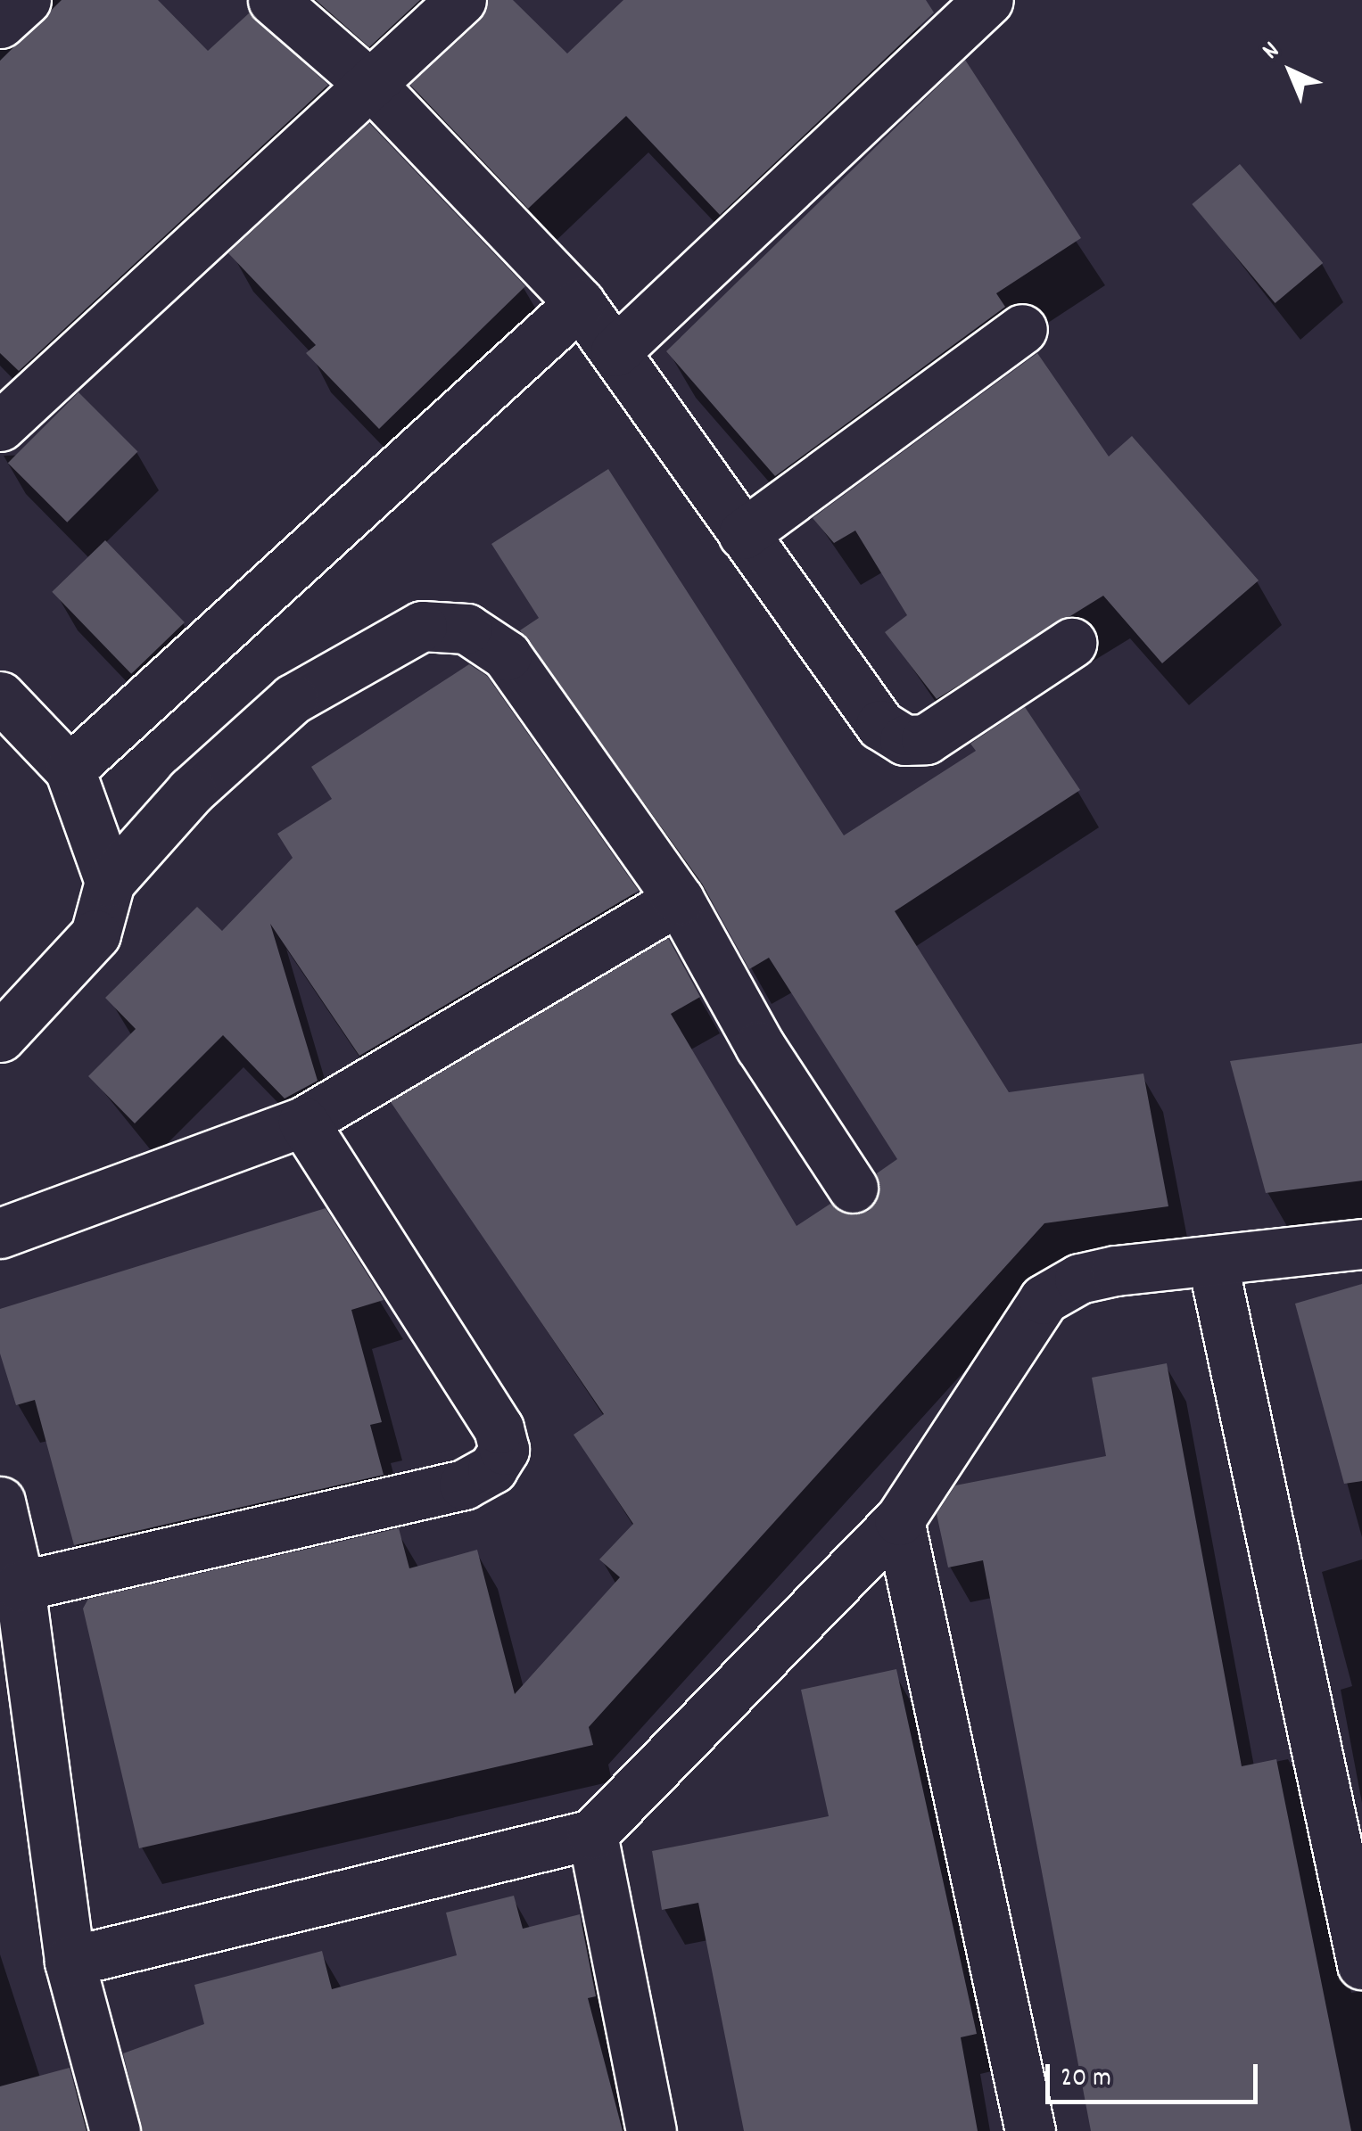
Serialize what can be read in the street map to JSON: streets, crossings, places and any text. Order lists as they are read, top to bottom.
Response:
{
  "scale_bar": "20 m",
  "north": "top left"
}
